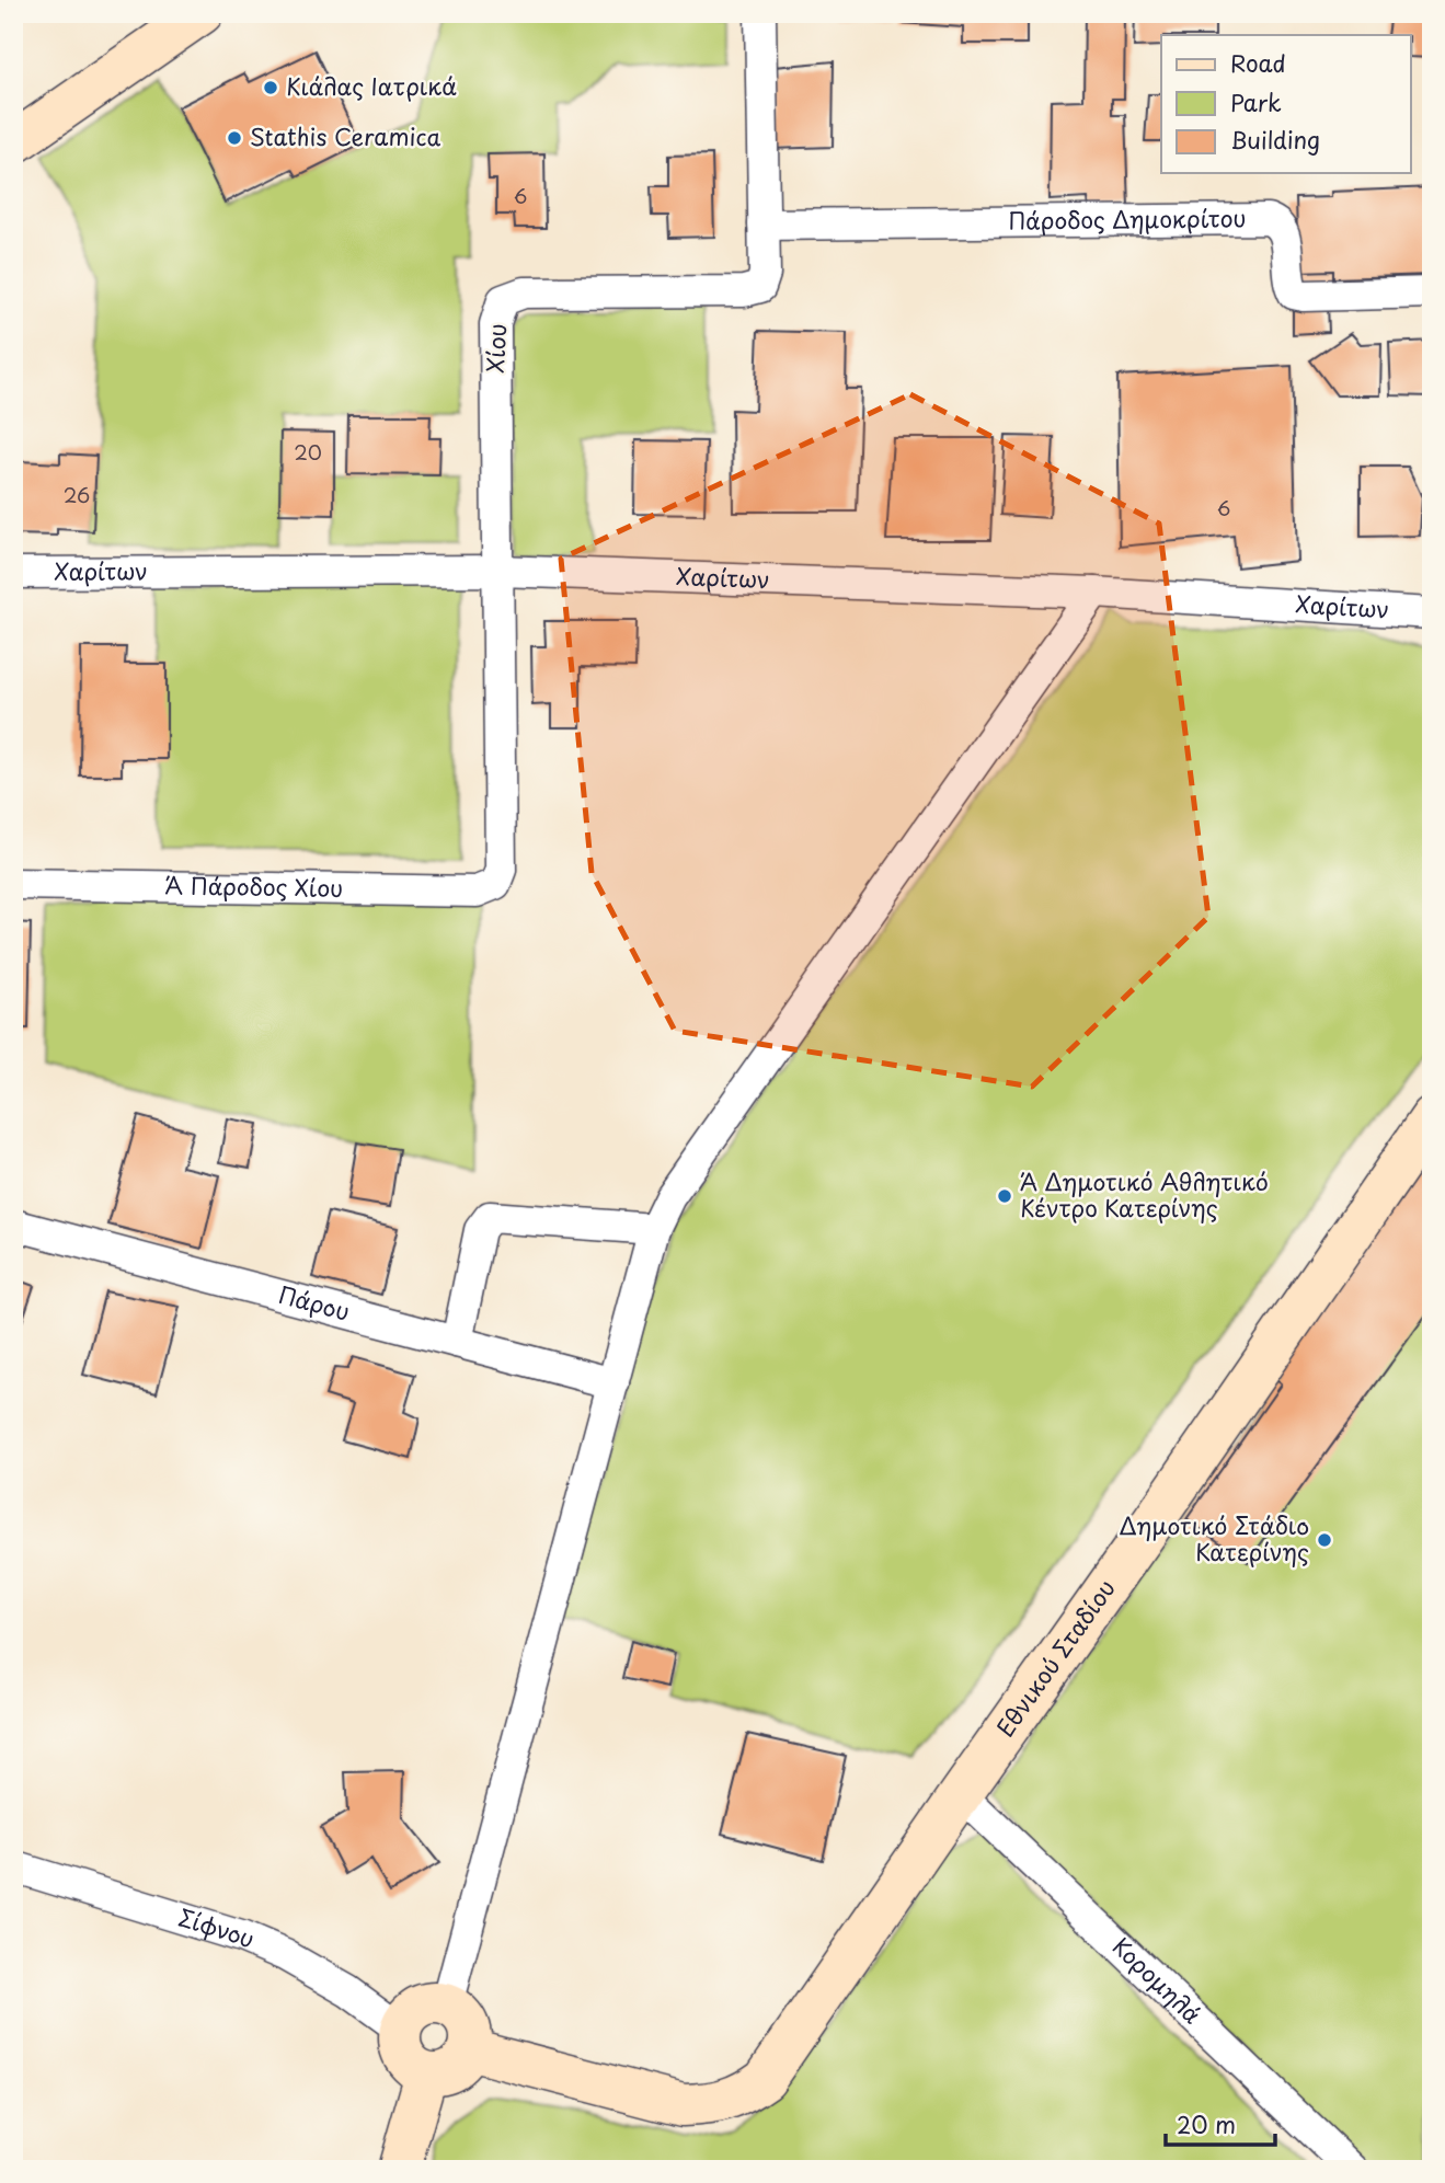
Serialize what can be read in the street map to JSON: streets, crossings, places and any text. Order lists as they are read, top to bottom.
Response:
{
  "streets": {
    "street": [
      "Πάροδος Δημοκρίτου",
      "Χίου",
      "Χαρίτων",
      "Α΄ Πάροδος Χίου",
      "Πάρου",
      "Εθνικού Σταδίου",
      "Σίφνου",
      "Κορομηλά"
    ]
  },
  "crossings": [
    ["Πάροδος Δημοκρίτου", "Χίου"],
    ["Χίου", "Χαρίτων"],
    ["Χίου", "Α΄ Πάροδος Χίου"],
    ["Εθνικού Σταδίου", "Σίφνου"],
    ["Εθνικού Σταδίου", "Κορομηλά"]
  ],
  "places": [
    "Κιάλας Ιατρικά",
    "Stathis Ceramica",
    "Α΄ Δημοτικό Αθλητικό Κέντρο Κατερίνης",
    "Δημοτικό Στάδιο Κατερίνης"
  ],
  "house_numbers": [
    "6",
    "20",
    "26",
    "6"
  ],
  "legend": ["Road", "Park", "Building"],
  "scale_bar": "20 m"
}
